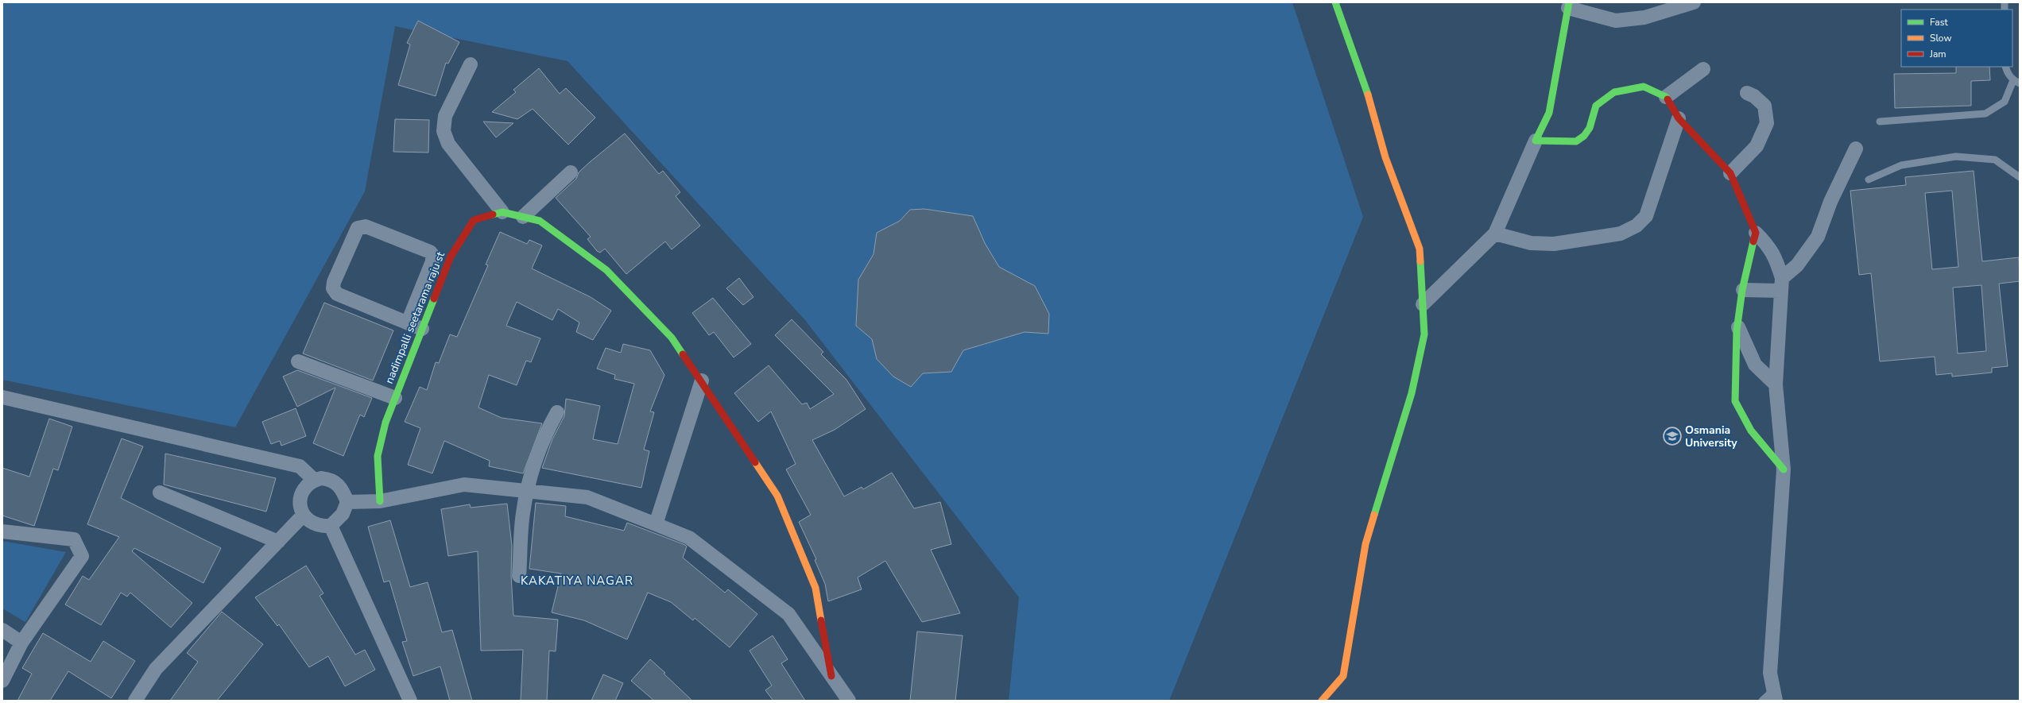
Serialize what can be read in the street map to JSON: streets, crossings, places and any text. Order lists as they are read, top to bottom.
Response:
{
  "streets": {
    "street": ["nadimpalli seetarama raju st"]
  },
  "districts": ["KAKATIYA NAGAR"],
  "places": {
    "school or university": ["Osmania University"]
  },
  "legend": ["Fast", "Slow", "Jam"]
}
